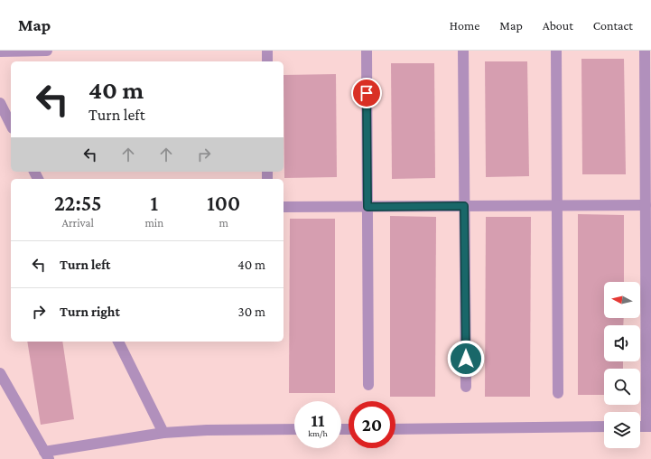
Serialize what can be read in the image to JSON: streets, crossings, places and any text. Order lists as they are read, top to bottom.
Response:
{
  "north": "left",
  "page": {
    "header": "Map",
    "nav": [
      "Home",
      "Map",
      "About",
      "Contact"
    ],
    "turn": ["40 m", "Turn left"],
    "eta": [
      "22:55",
      "Arrival",
      "1",
      "min",
      "100",
      "m"
    ],
    "list": [
      {
        "name": "Turn left",
        "value": "40 m"
      },
      {
        "name": "Turn right",
        "value": "30 m"
      }
    ],
    "speed": "11 km/h",
    "limit": "20"
  }
}
